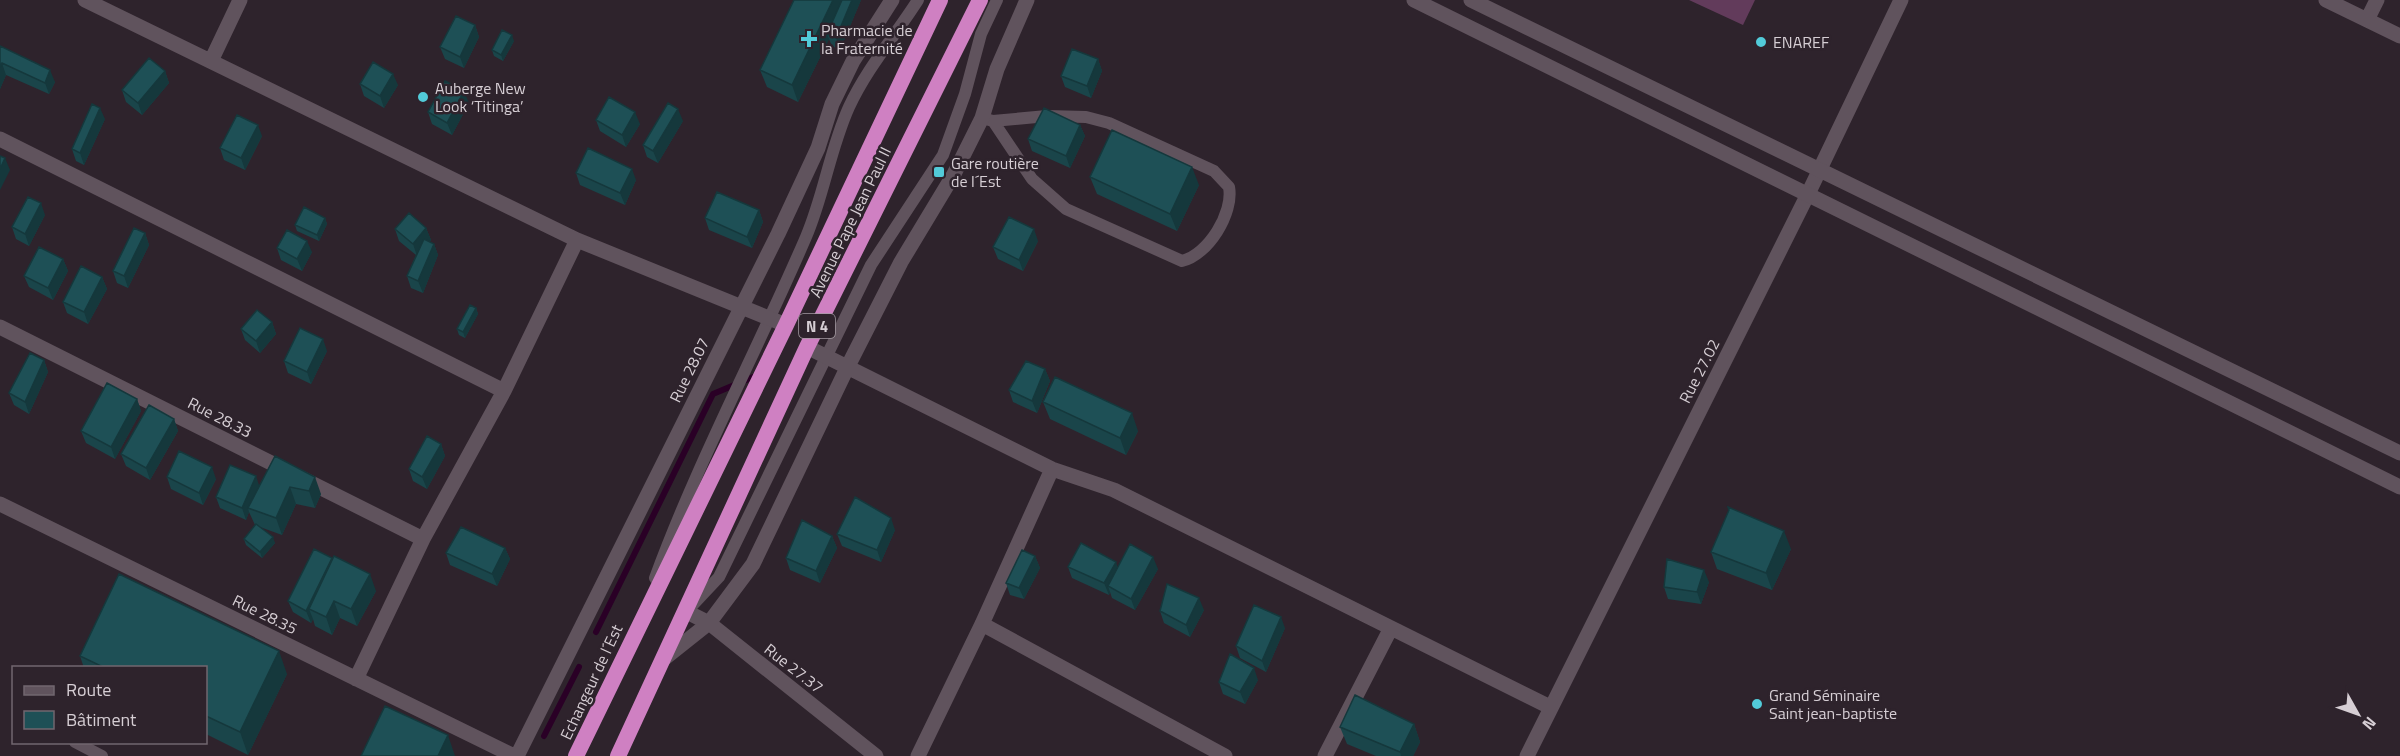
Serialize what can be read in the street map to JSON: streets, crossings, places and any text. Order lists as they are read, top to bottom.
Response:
{
  "streets": {
    "highway": ["Avenue Pape Jean Paul II", "N 4", "Echangeur de l´Est"],
    "street": [
      "Rue 28.07",
      "Rue 27.02",
      "Rue 28.33",
      "Rue 28.35",
      "Rue 27.37"
    ]
  },
  "crossings": [
    ["Avenue Pape Jean Paul II", "N 4"],
    ["Avenue Pape Jean Paul II", "Rue 27.37"],
    ["Avenue Pape Jean Paul II", "Echangeur de l´Est"],
    ["Rue 28.07", "Rue 28.35"]
  ],
  "places": {
    "health": ["Pharmacie de la Fraternité"],
    "other": ["ENAREF", "Auberge New Look ‘Titinga’", "Grand Séminaire Saint jean-baptiste"],
    "transit": ["Gare routière de l´Est"]
  },
  "legend": ["Route", "Bâtiment"],
  "north": "bottom right"
}
